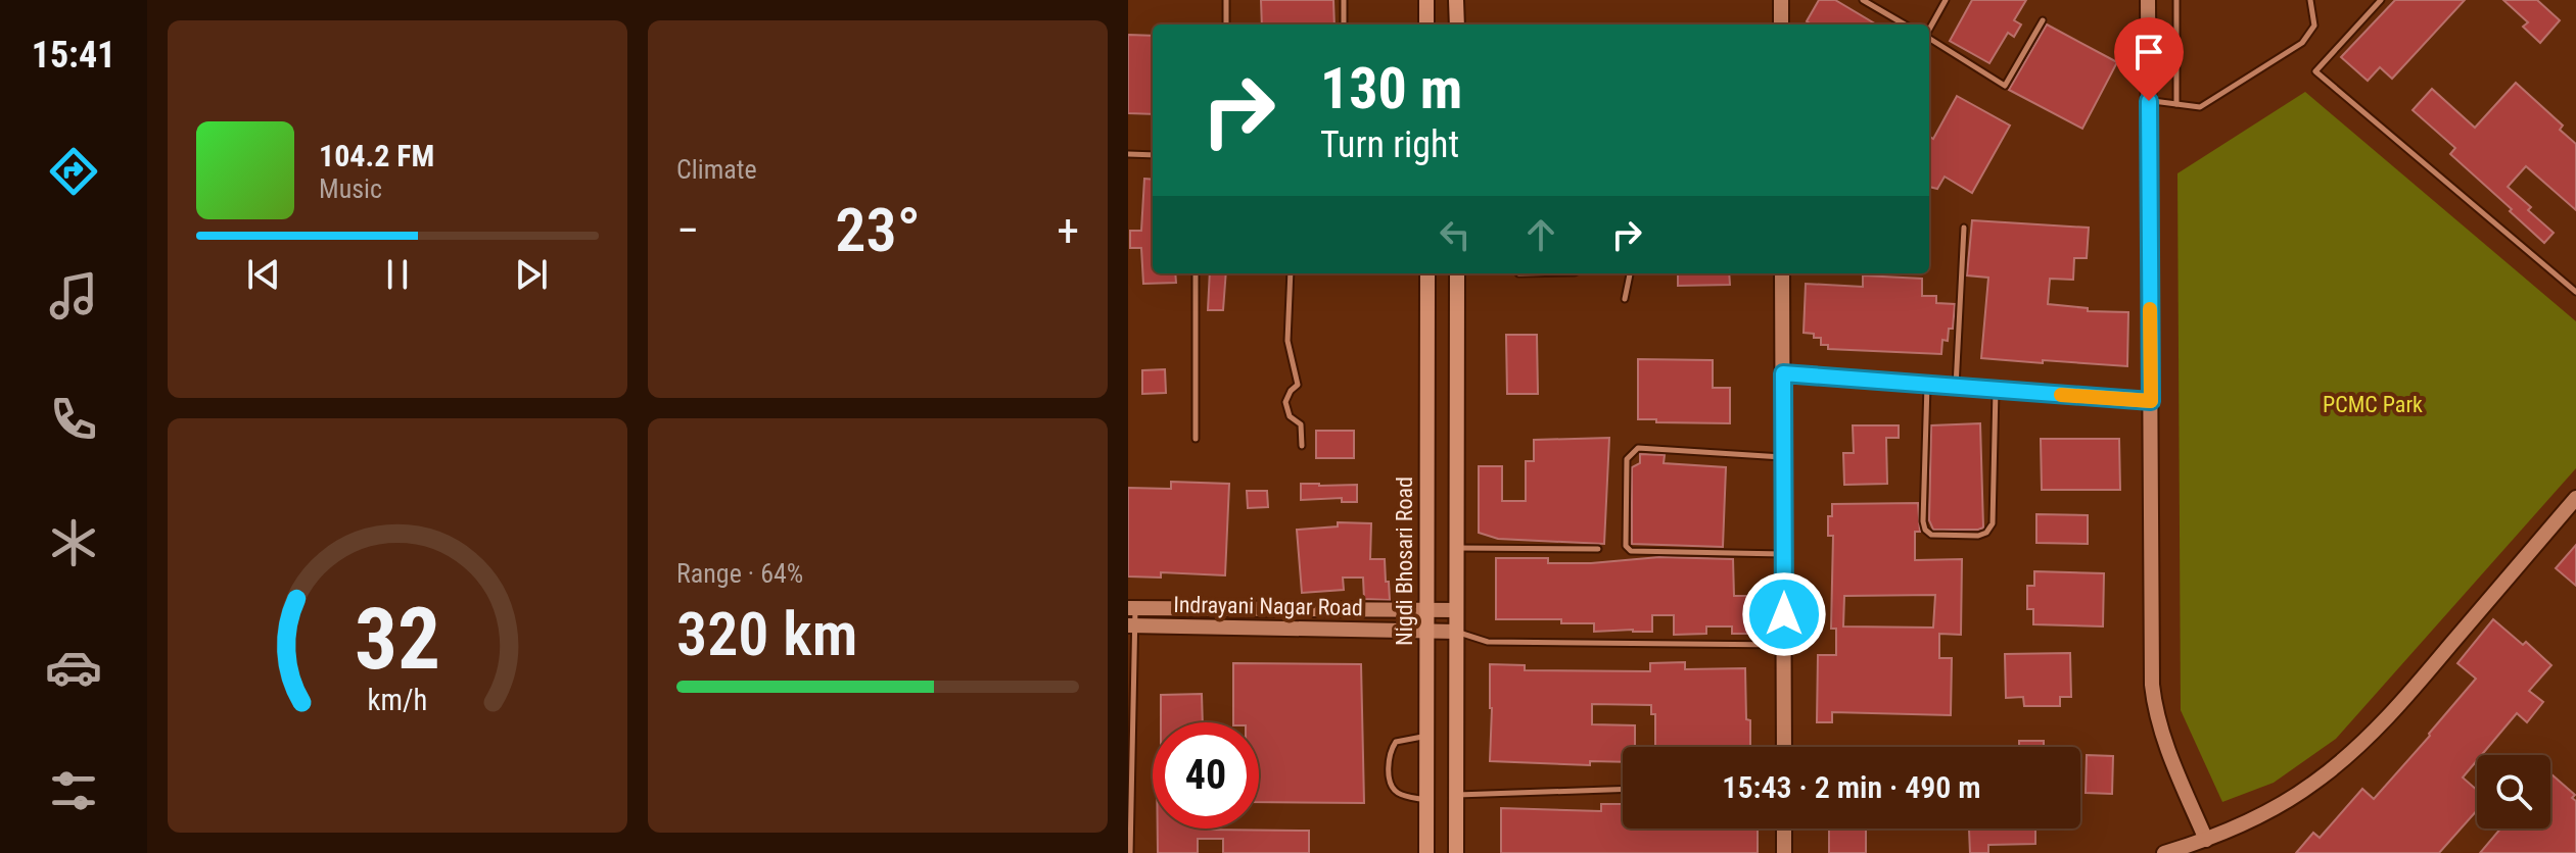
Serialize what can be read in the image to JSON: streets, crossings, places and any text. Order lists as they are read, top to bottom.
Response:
{
  "streets": {
    "main road": ["Nigdi Bhosari Road"],
    "street": ["Indrayani Nagar Road"]
  },
  "crossings": [
    ["Nigdi Bhosari Road", "Indrayani Nagar Road"]
  ],
  "parks": ["PCMC Park"],
  "page": {
    "tabs": "15:41",
    "tile": [
      "Climate",
      ["Range · 64%", "320 km"]
    ],
    "turn": ["130 m", "Turn right"],
    "song": ["104.2 FM", "Music"],
    "heat": ["−", "23°", "+"],
    "limit": "40",
    "trip": "15:43 · 2 min · 490 m",
    "gauge": ["32", "km/h"]
  }
}
